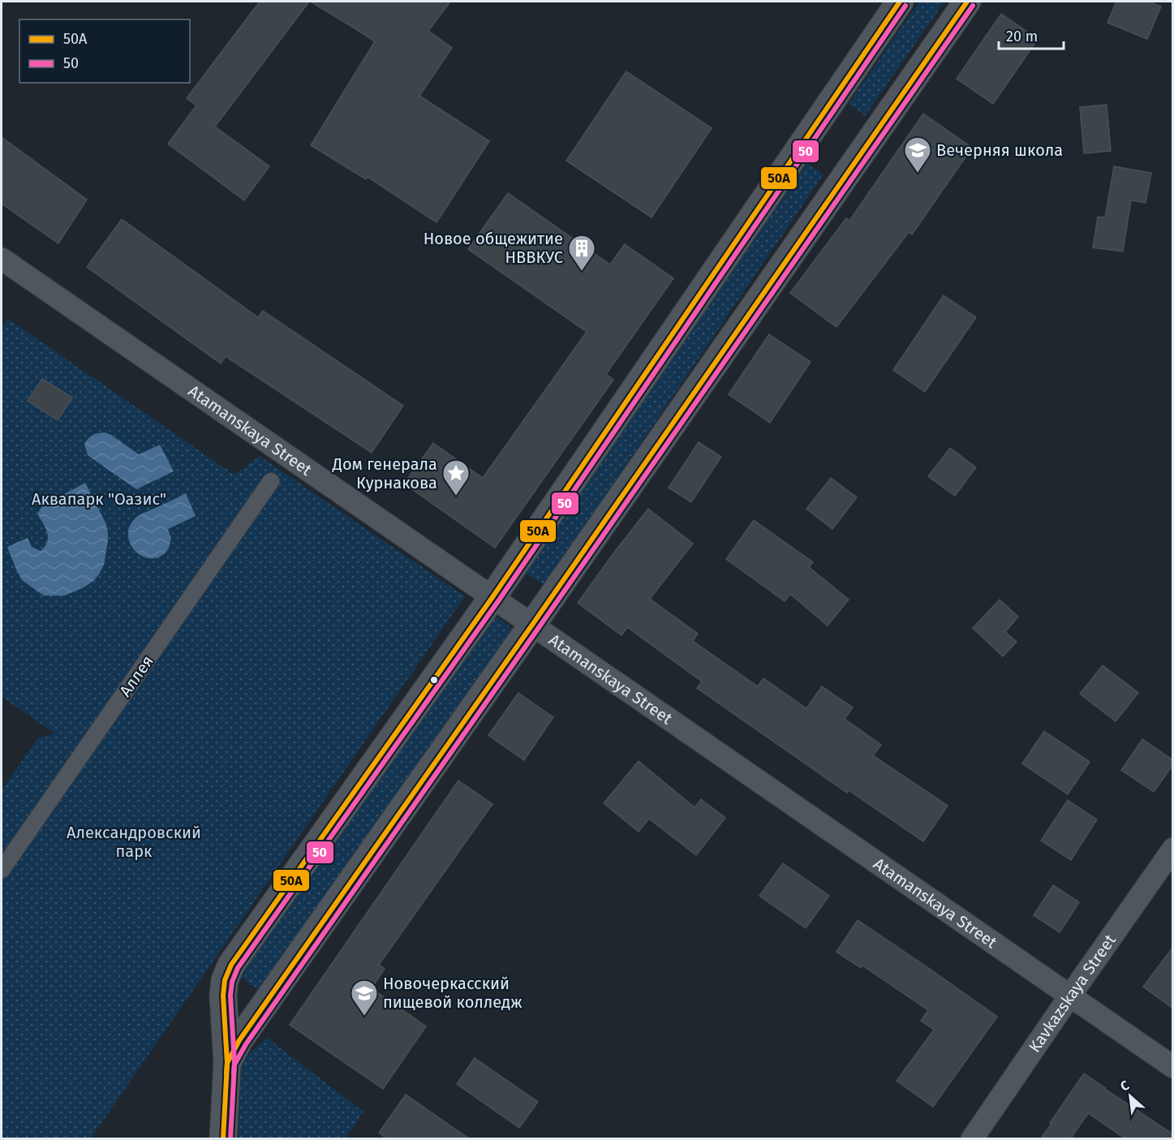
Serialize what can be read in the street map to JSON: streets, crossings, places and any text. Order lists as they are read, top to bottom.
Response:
{
  "streets": {
    "street": ["Atamanskaya Street", "Аллея", "Kavkazskaya Street"]
  },
  "crossings": [
    ["Atamanskaya Street", "Kavkazskaya Street"]
  ],
  "parks": ["Аквапарк \"Оазис\"", "Александровский парк"],
  "places": {
    "school or university": ["Вечерняя школа", "Новочеркасский пищевой колледж"],
    "building": ["Новое общежитие НВВКУС"],
    "place": ["Дом генерала Курнакова"]
  },
  "lines": ["transit line 50А", "transit line 50"],
  "legend": ["50А", "50"],
  "scale_bar": "20 m",
  "north": "top left"
}
